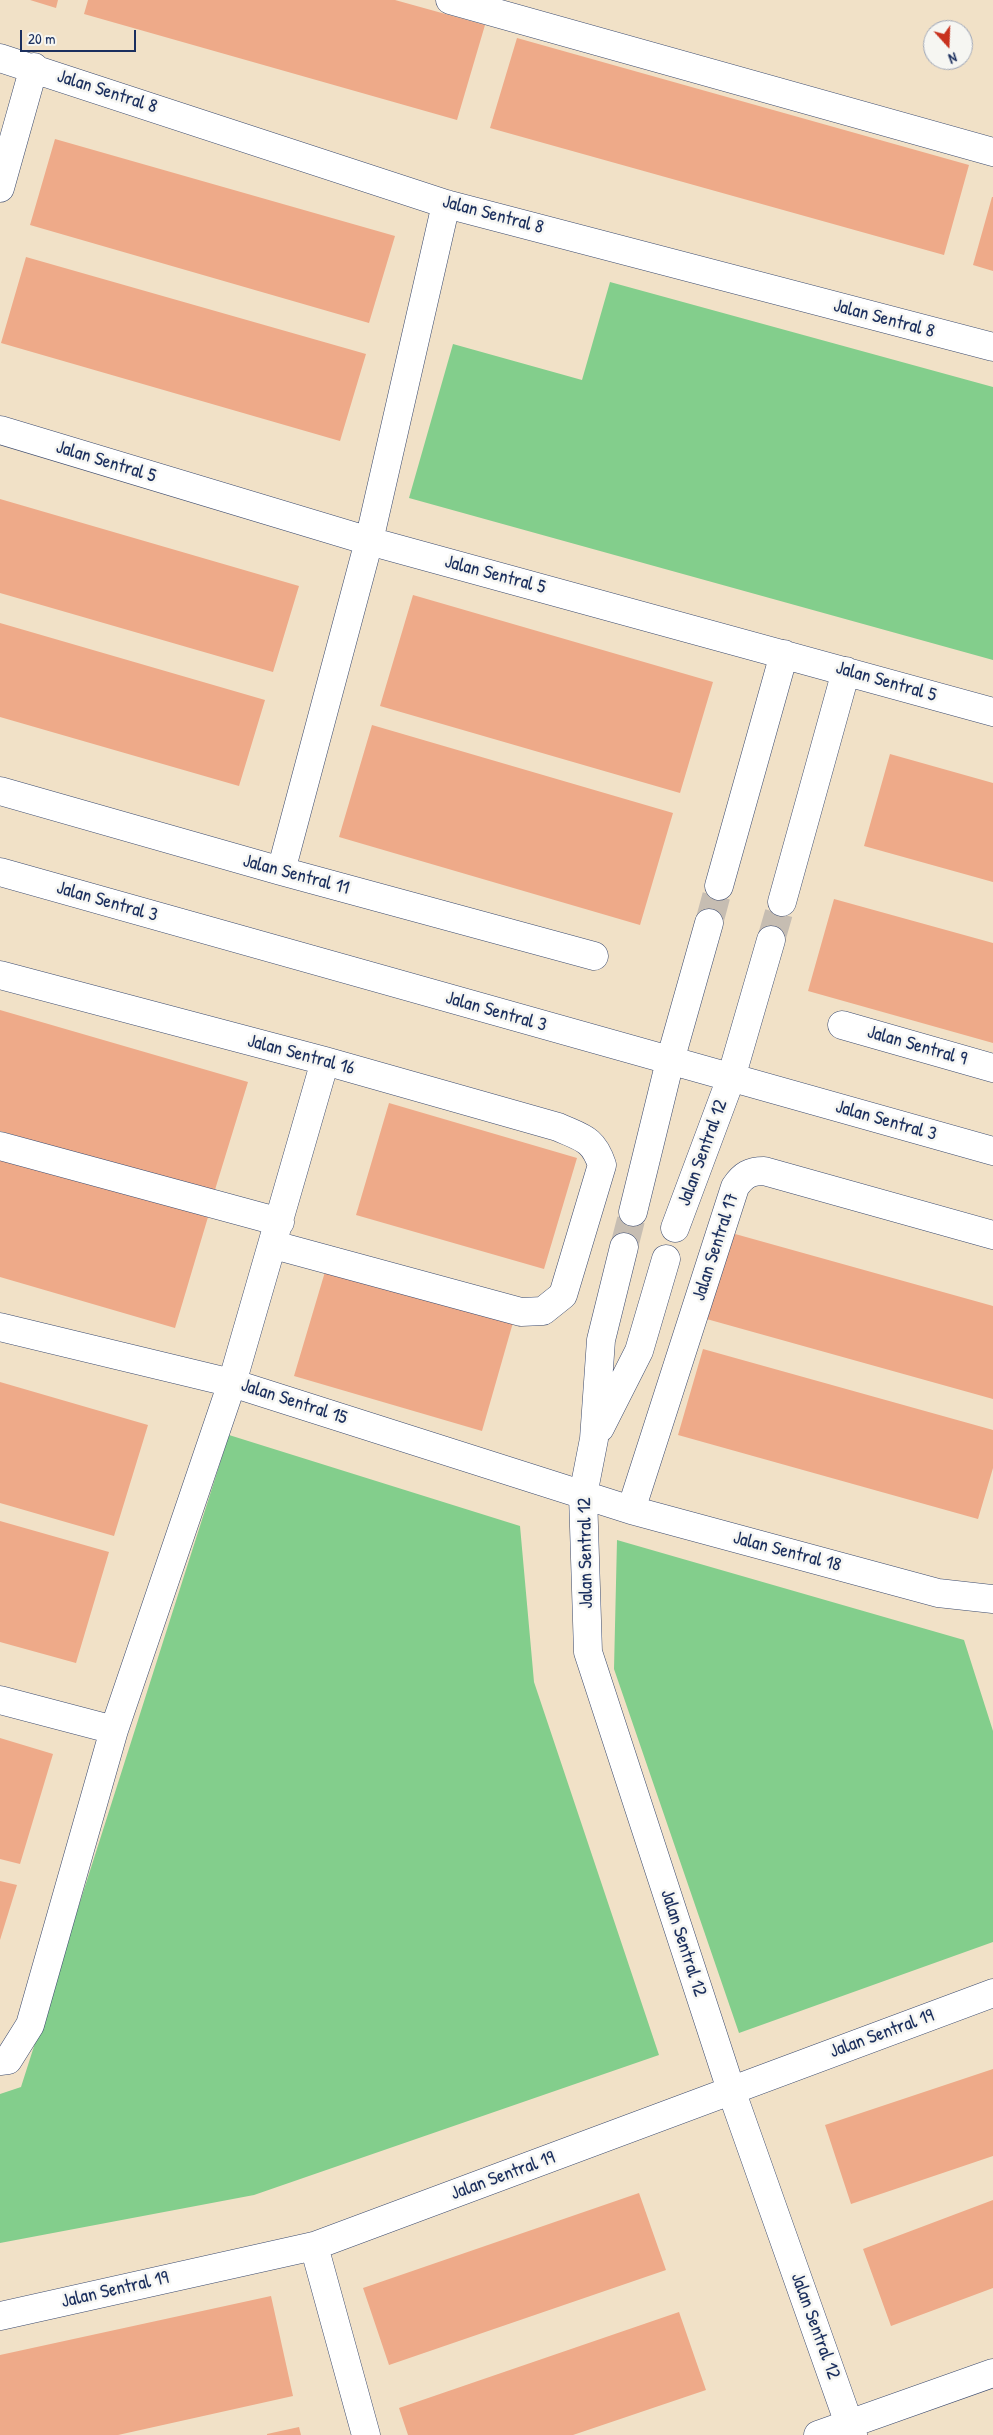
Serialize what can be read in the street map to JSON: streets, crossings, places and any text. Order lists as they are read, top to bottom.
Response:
{
  "streets": {
    "street": [
      "Jalan Sentral 8",
      "Jalan Sentral 5",
      "Jalan Sentral 11",
      "Jalan Sentral 3",
      "Jalan Sentral 9",
      "Jalan Sentral 16",
      "Jalan Sentral 12",
      "Jalan Sentral 17",
      "Jalan Sentral 15",
      "Jalan Sentral 18",
      "Jalan Sentral 19"
    ]
  },
  "crossings": [
    ["Jalan Sentral 3", "Jalan Sentral 12"],
    ["Jalan Sentral 12", "Jalan Sentral 15"],
    ["Jalan Sentral 12", "Jalan Sentral 18"],
    ["Jalan Sentral 12", "Jalan Sentral 19"],
    ["Jalan Sentral 17", "Jalan Sentral 18"],
    ["Jalan Sentral 15", "Jalan Sentral 18"]
  ],
  "scale_bar": "20 m",
  "north": "bottom"
}
